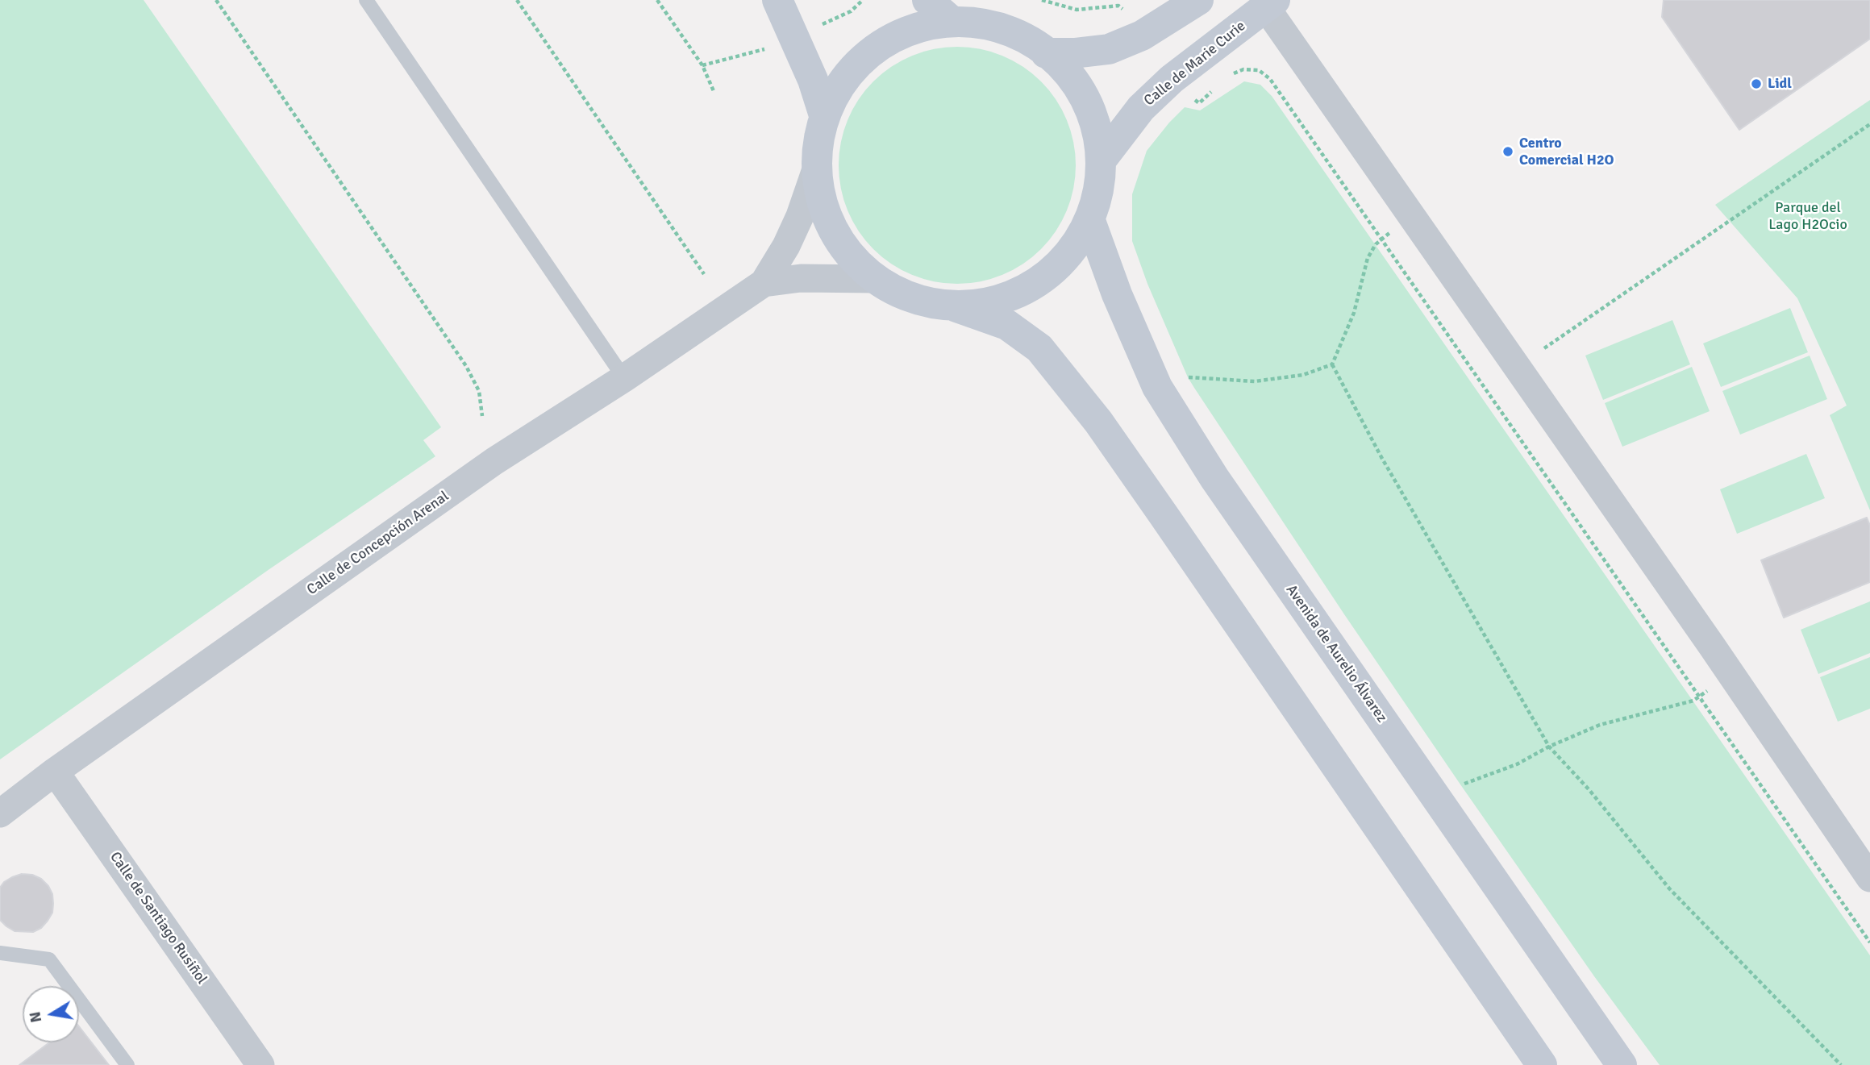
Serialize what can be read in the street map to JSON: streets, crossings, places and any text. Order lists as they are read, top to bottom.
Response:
{
  "streets": {
    "main road": ["Calle de Marie Curie", "Avenida de Aurelio Álvarez"],
    "street": ["Calle de Concepción Arenal", "Calle de Santiago Rusiñol"]
  },
  "crossings": [
    ["Calle de Concepción Arenal", "Calle de Santiago Rusiñol"]
  ],
  "parks": ["Parque del Lago H2Ocio"],
  "places": ["Lidl", "Centro Comercial H2O"],
  "north": "left"
}
